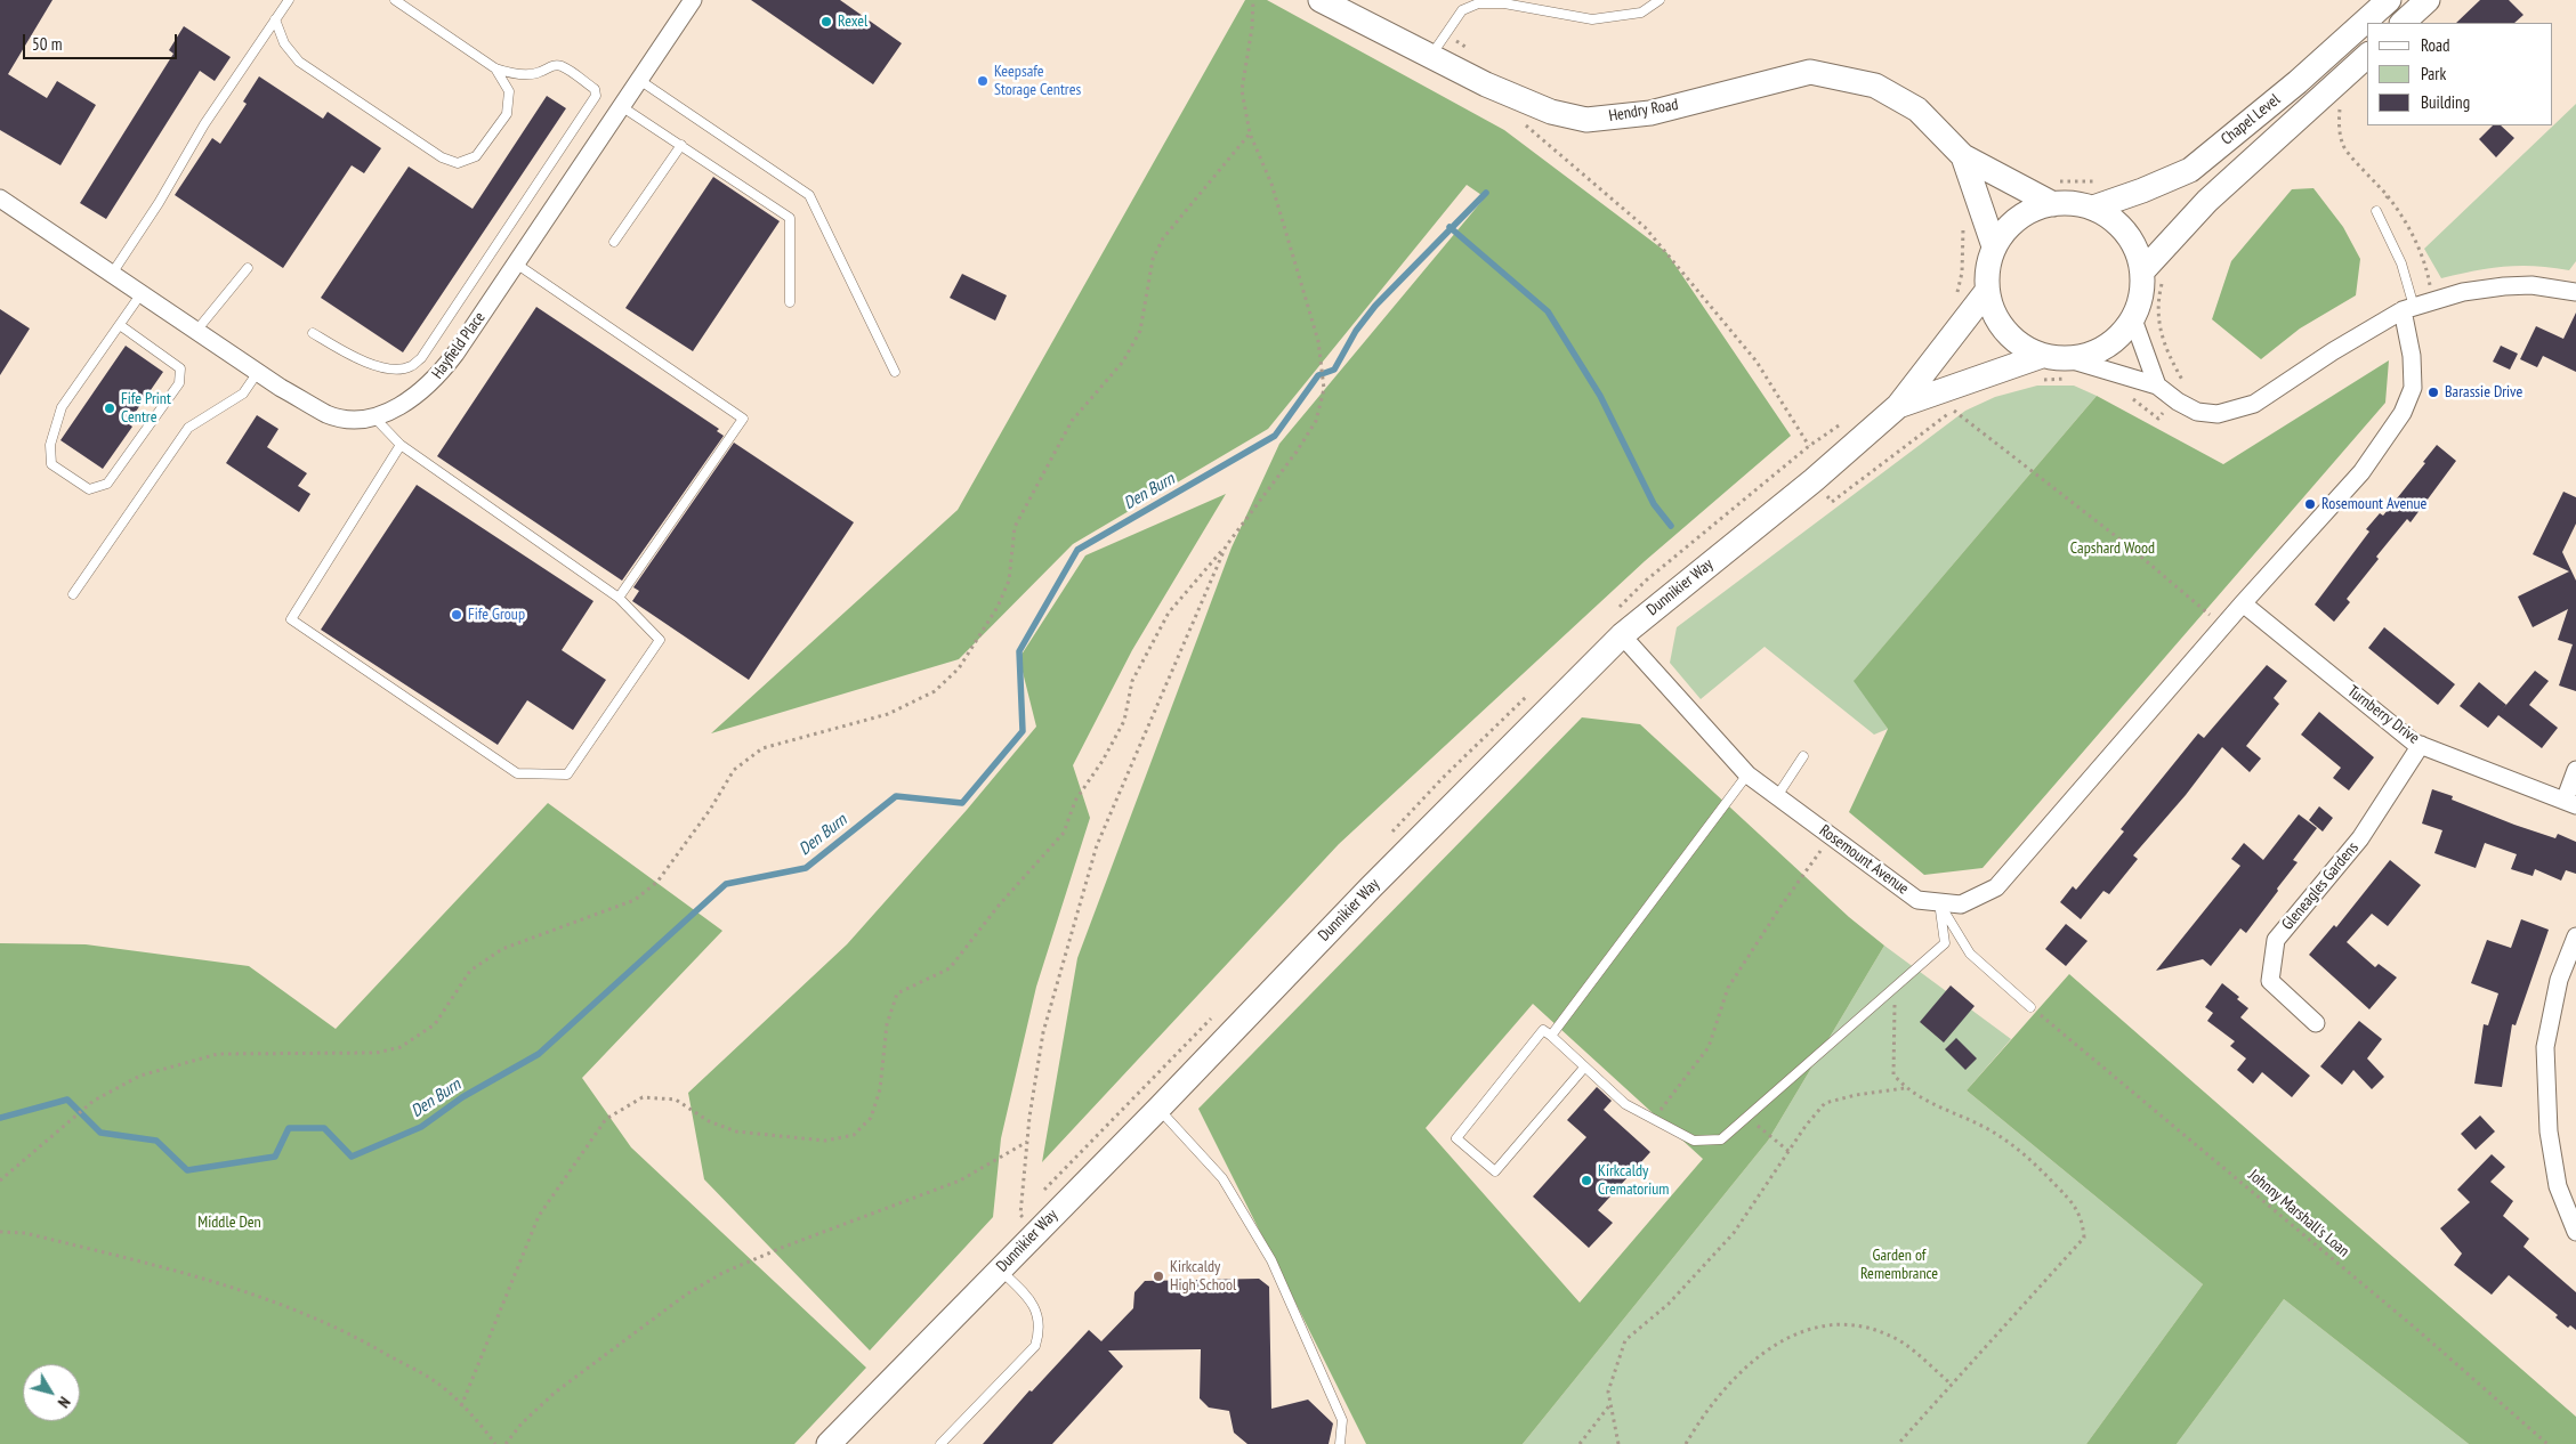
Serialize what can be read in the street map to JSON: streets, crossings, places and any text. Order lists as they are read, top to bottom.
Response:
{
  "streets": {
    "main road": ["Hendry Road", "Chapel Level", "Dunnikier Way"],
    "street": [
      "Hayfield Place",
      "Turnberry Drive",
      "Rosemount Avenue",
      "Gleneagles Gardens"
    ],
    "path": ["Johnny Marshall's Loan"]
  },
  "crossings": [
    ["Hendry Road", "Chapel Level"],
    ["Hendry Road", "Dunnikier Way"],
    ["Chapel Level", "Dunnikier Way"],
    ["Dunnikier Way", "Rosemount Avenue"],
    ["Turnberry Drive", "Rosemount Avenue"],
    ["Turnberry Drive", "Gleneagles Gardens"]
  ],
  "water": ["Den Burn"],
  "parks": ["Capshard Wood", "Middle Den", "Garden of Remembrance"],
  "places": [
    "Rexel",
    "Keepsafe Storage Centres",
    "Barassie Drive",
    "Fife Print Centre",
    "Rosemount Avenue",
    "Fife Group",
    "Kirkcaldy Crematorium",
    "Kirkcaldy High School"
  ],
  "legend": ["Road", "Park", "Building"],
  "scale_bar": "50 m",
  "north": "bottom right"
}
